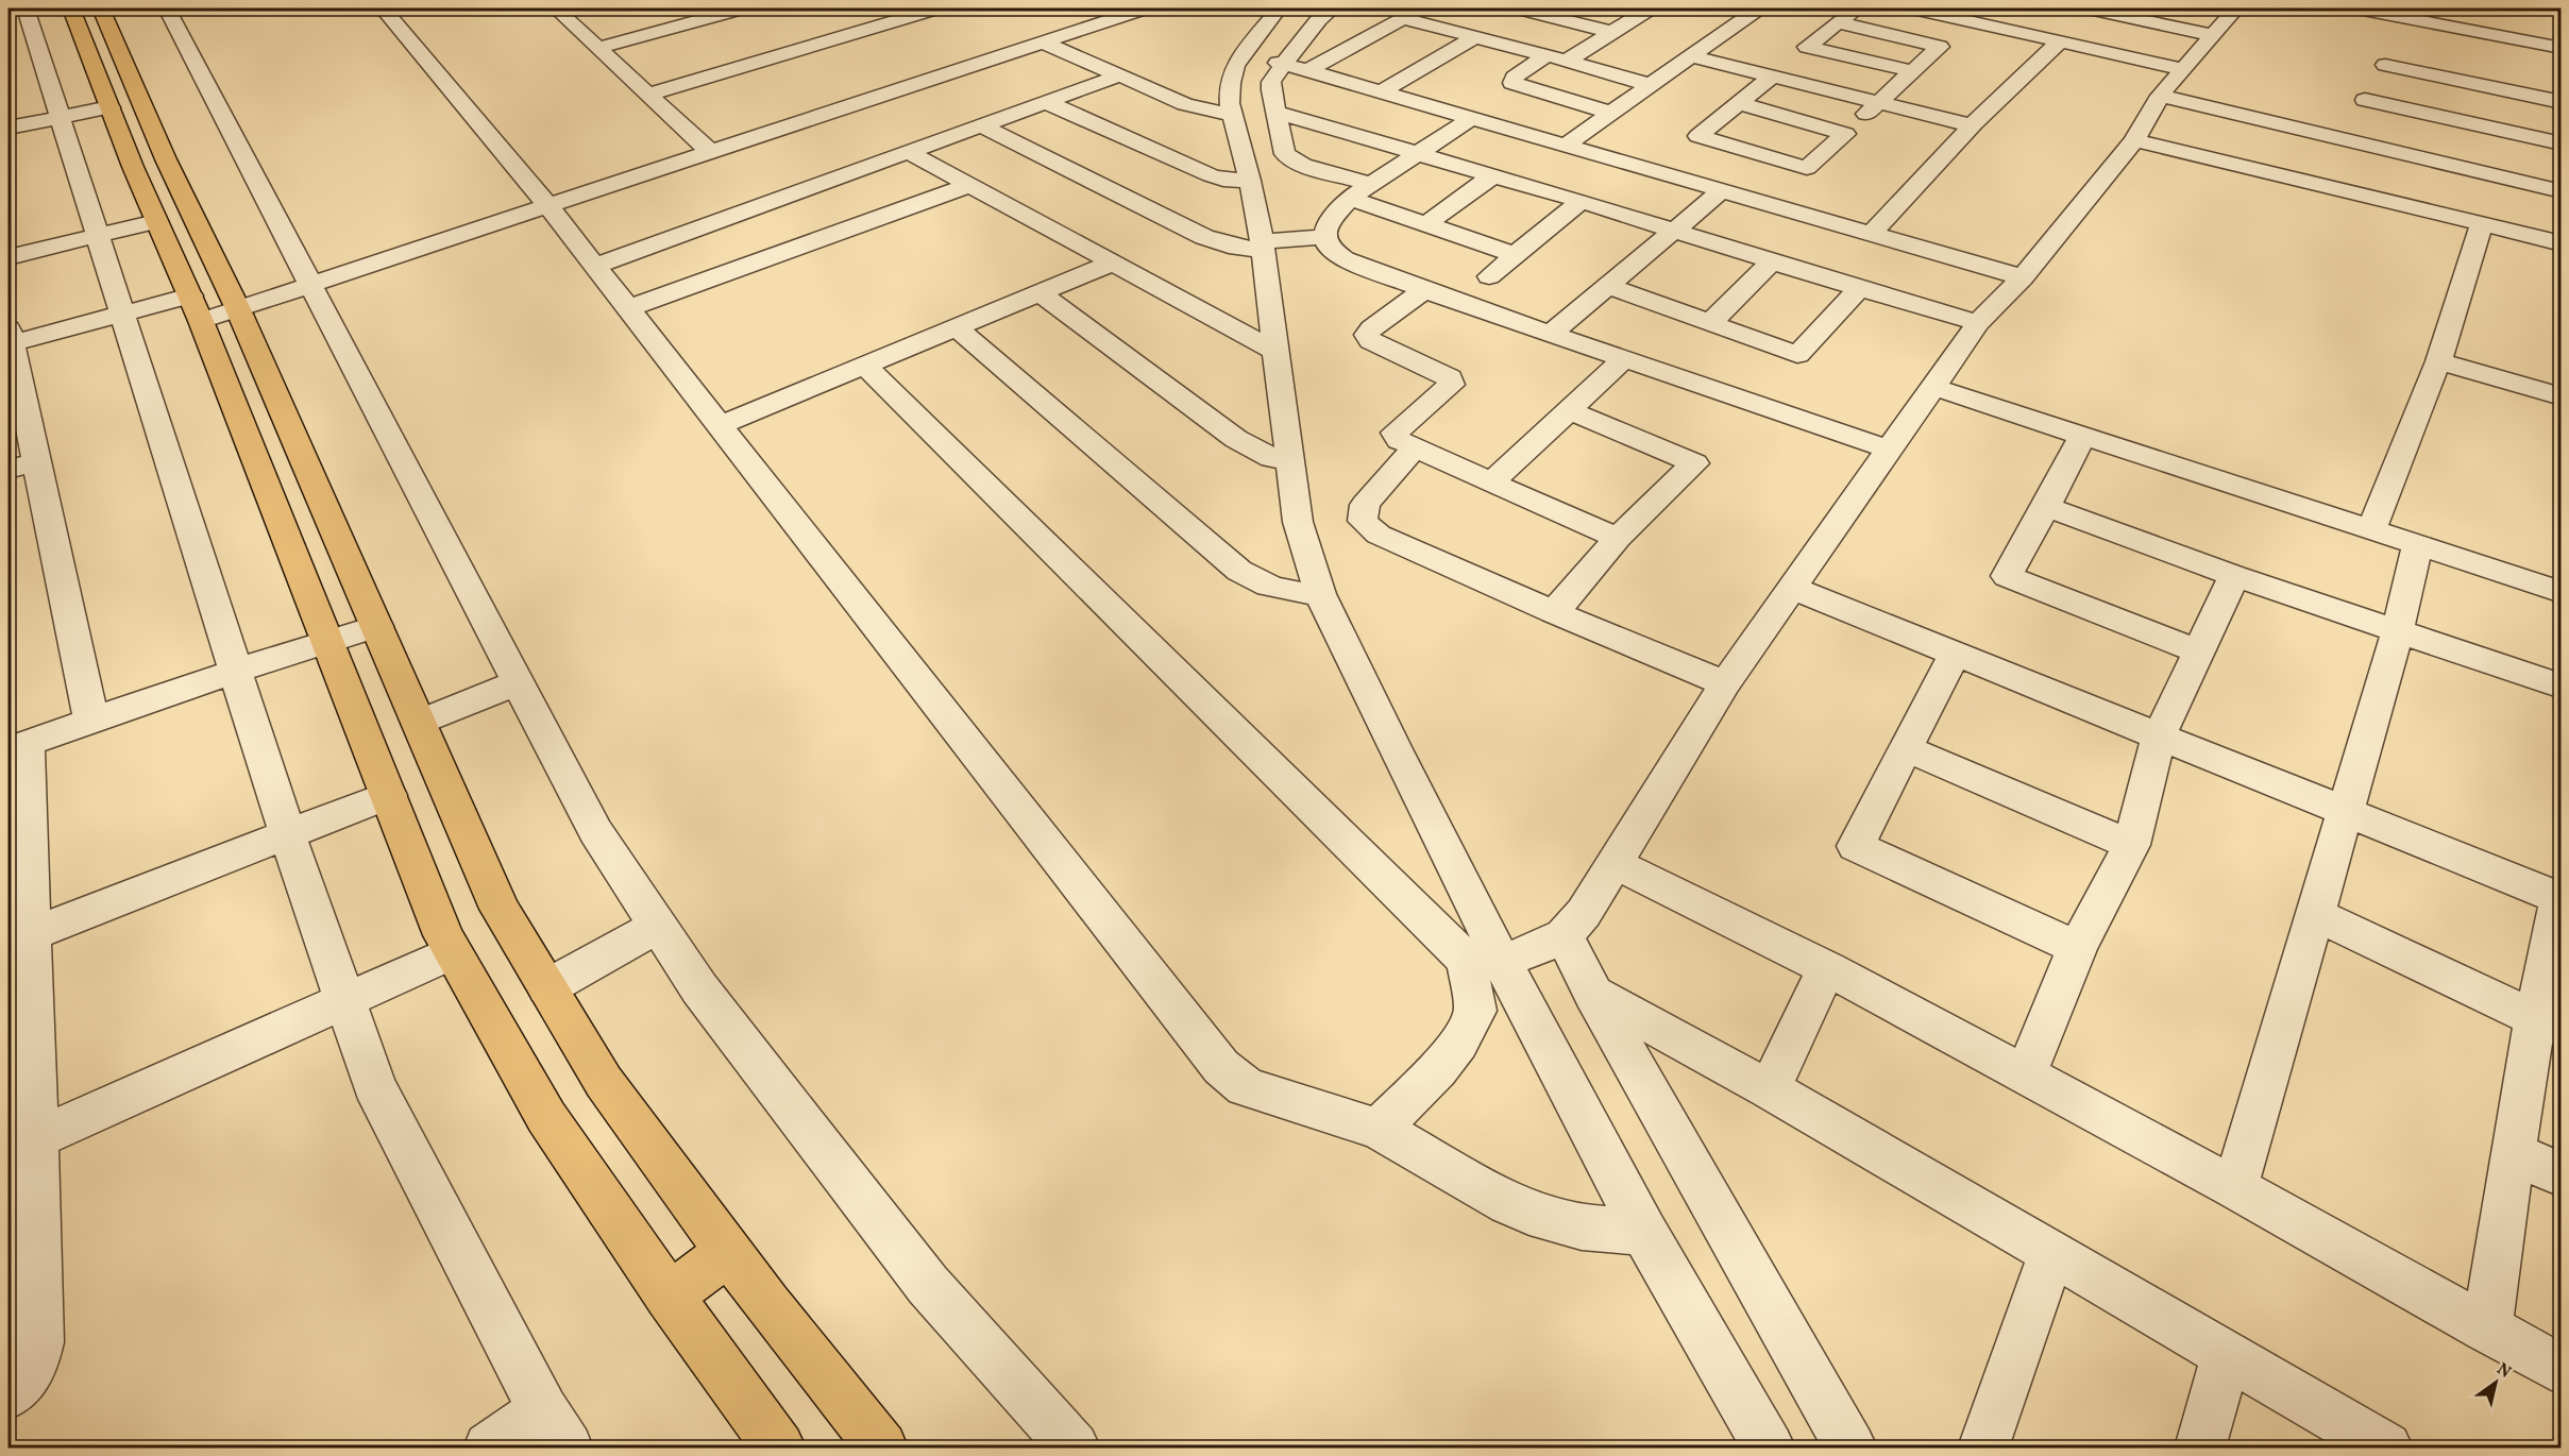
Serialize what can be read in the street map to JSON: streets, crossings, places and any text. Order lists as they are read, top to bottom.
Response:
{
  "north": "top right"
}
